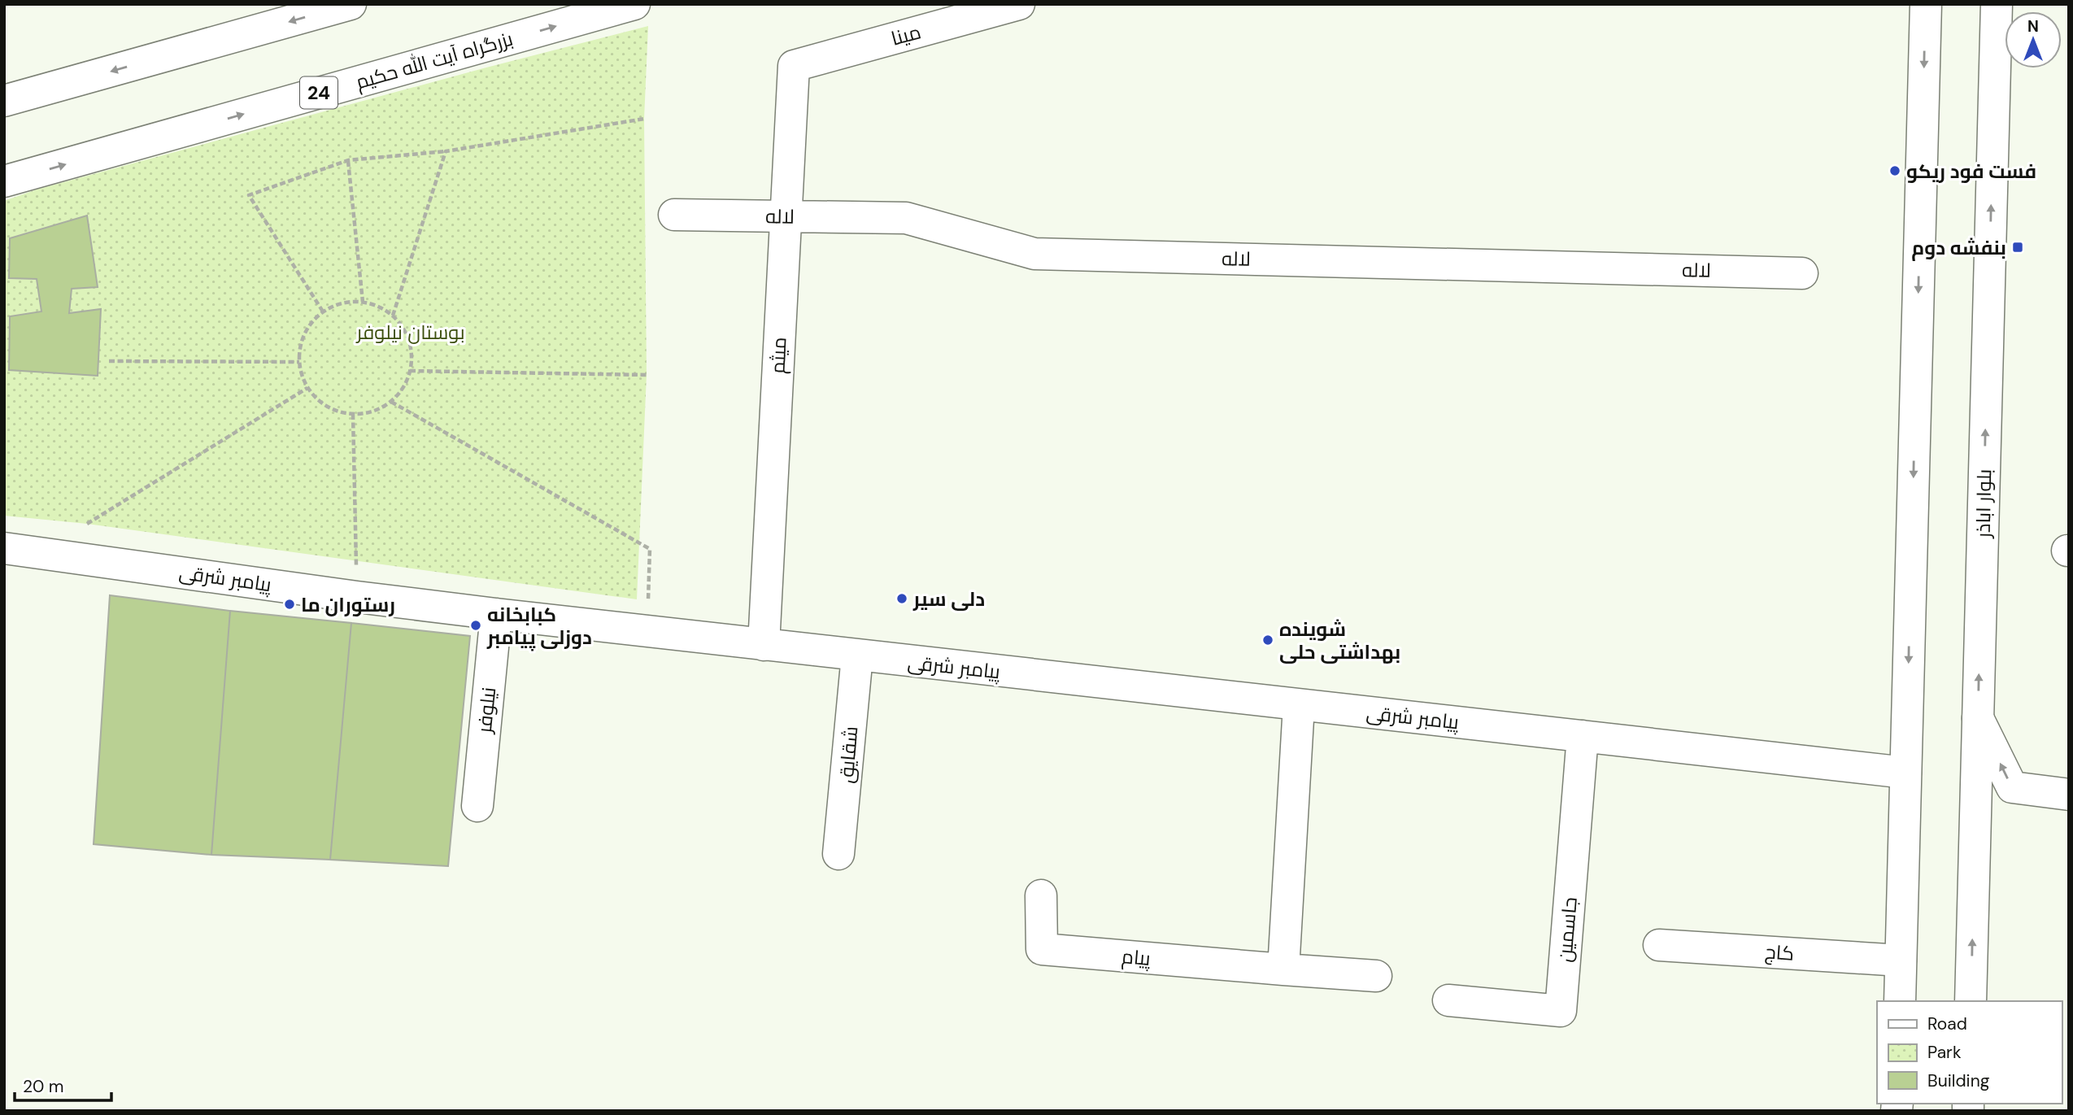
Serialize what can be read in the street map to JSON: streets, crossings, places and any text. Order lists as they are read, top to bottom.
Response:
{
  "streets": {
    "main road": [
      "مینا",
      "بزرگراه آیت الله حکیم",
      "24",
      "لاله",
      "میثم",
      "بلوار اباذر",
      "پیامبر شرقی",
      "نیلوفر",
      "شقایق",
      "جاسمین",
      "کاج",
      "پیام"
    ]
  },
  "crossings": [
    ["مینا", "میثم"],
    ["لاله", "میثم"],
    ["میثم", "پیامبر شرقی"],
    ["پیامبر شرقی", "نیلوفر"],
    ["پیامبر شرقی", "شقایق"],
    ["پیامبر شرقی", "جاسمین"]
  ],
  "parks": ["بوستان نیلوفر"],
  "places": {
    "other": [
      "فست فود ریکو",
      "دلی سیر",
      "رستوران ما",
      "کبابخانه دوزلی پیامبر",
      "شوینده بهداشتی حلی"
    ],
    "transit": ["بنفشه دوم"]
  },
  "legend": ["Road", "Park", "Building"],
  "scale_bar": "20 m",
  "north": "top"
}
